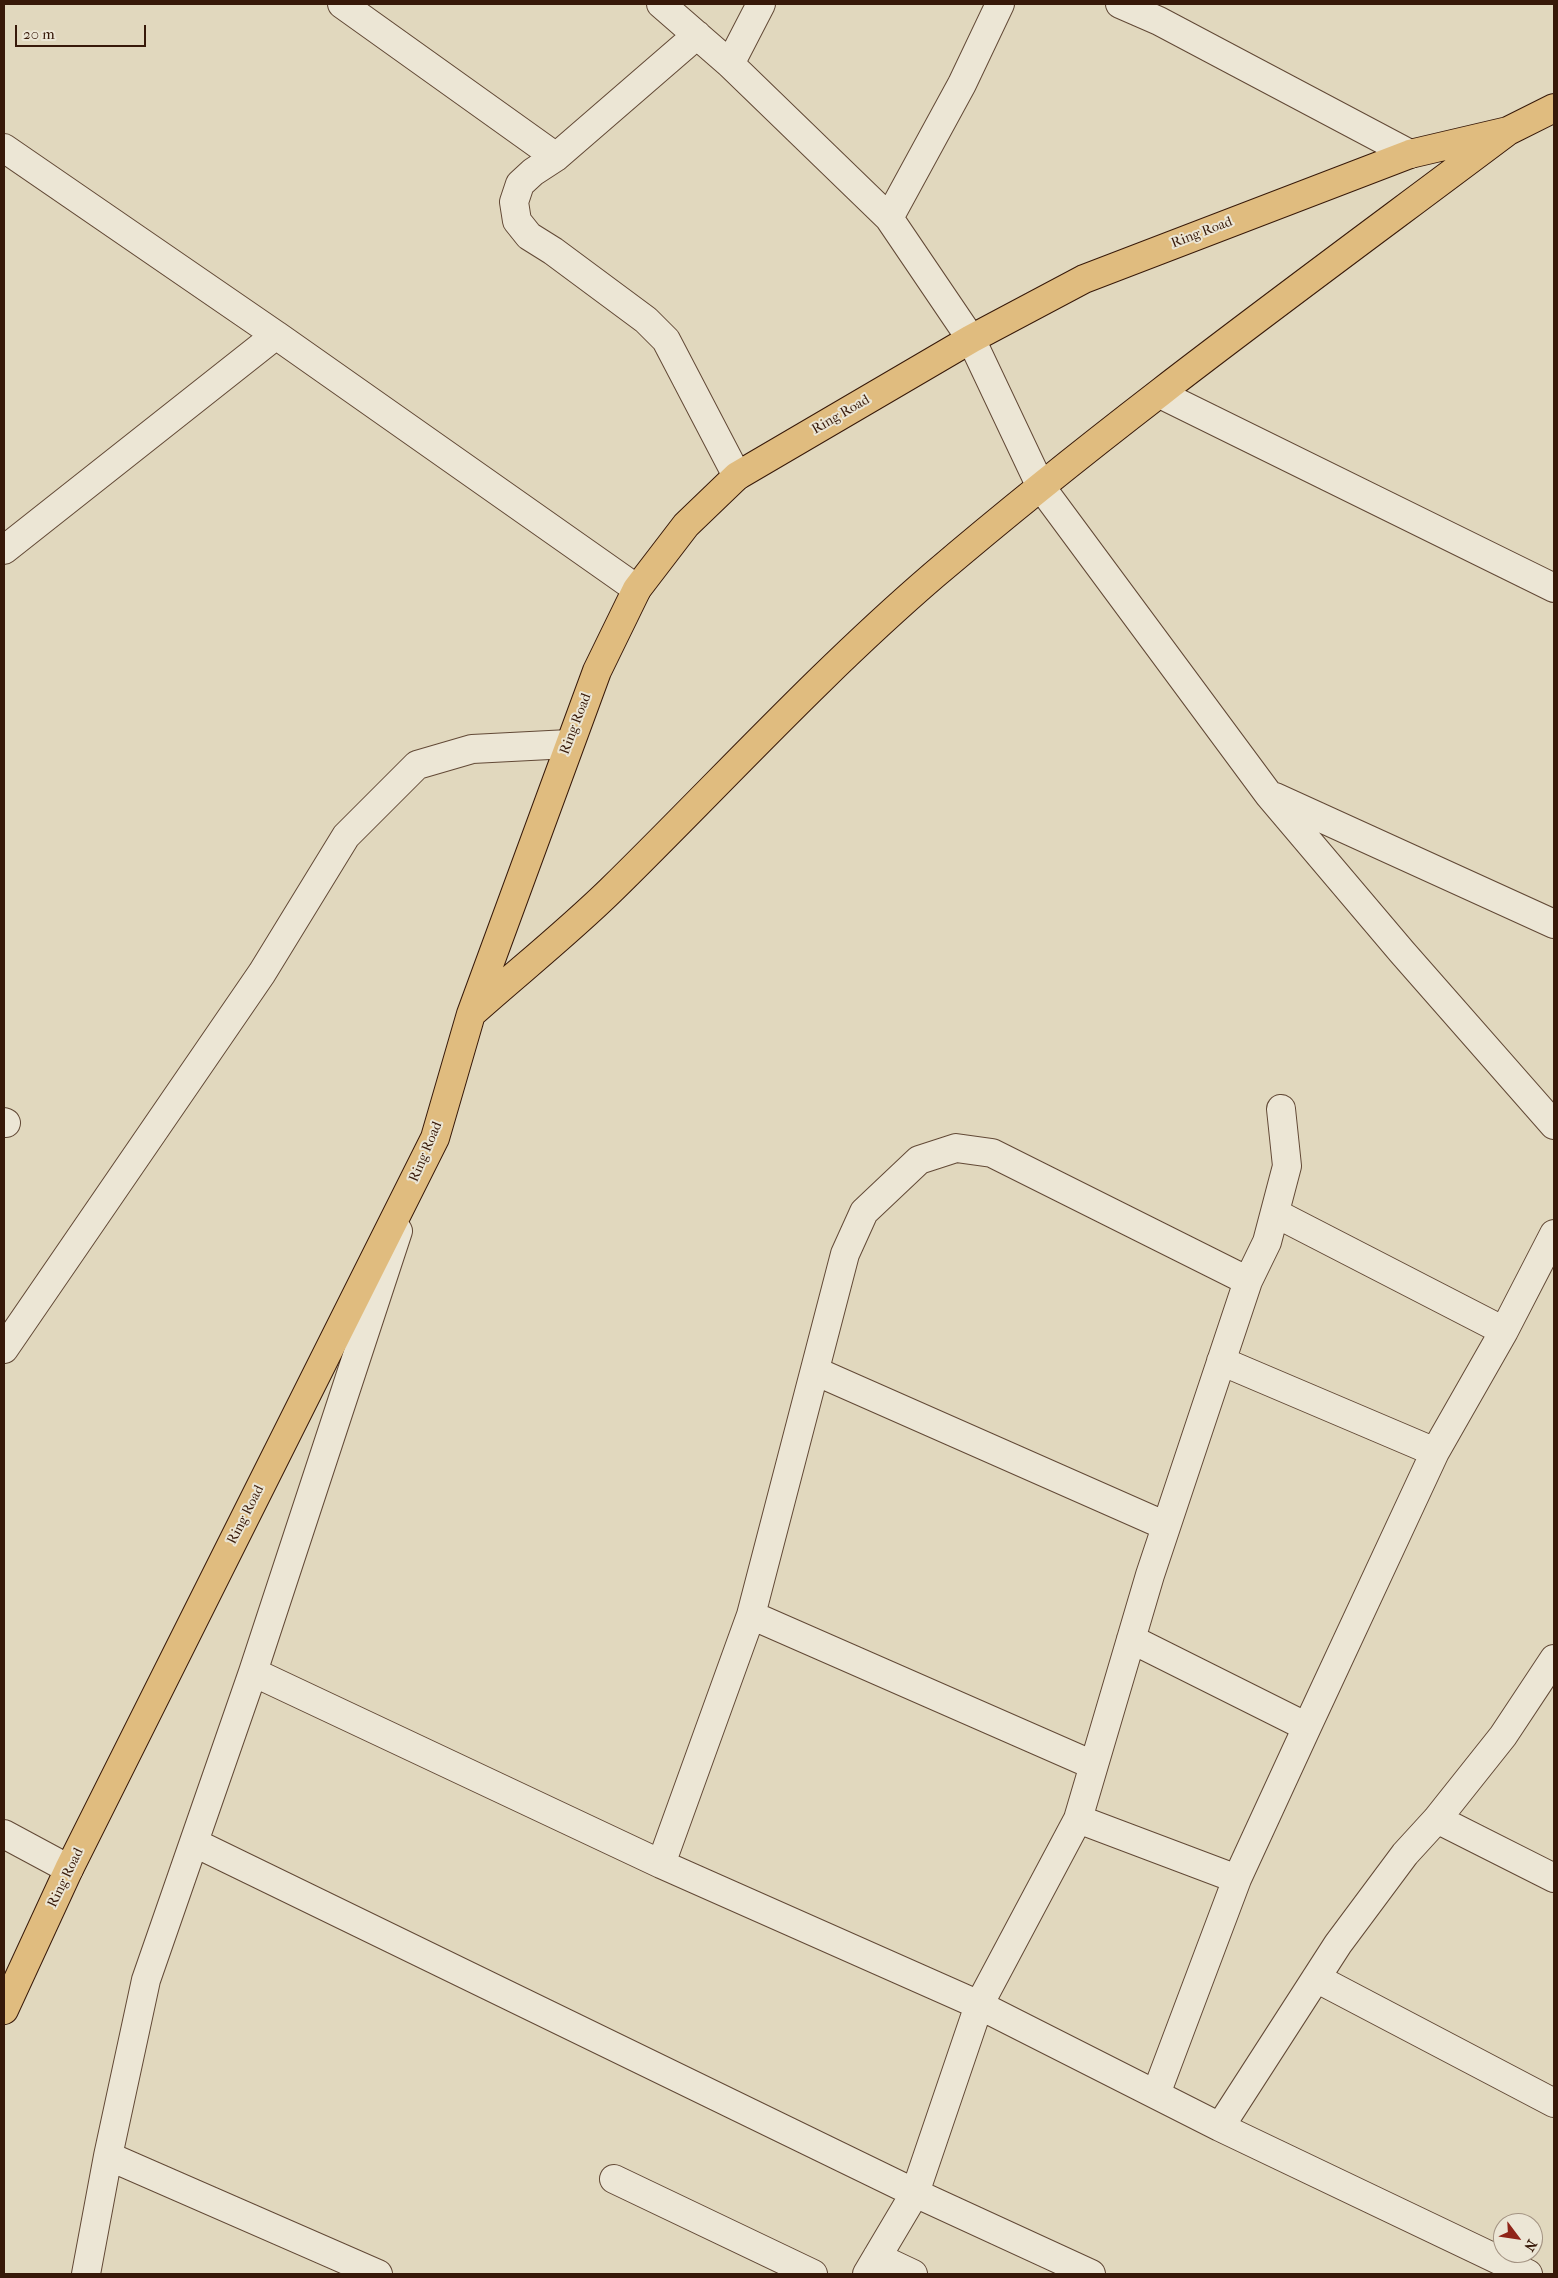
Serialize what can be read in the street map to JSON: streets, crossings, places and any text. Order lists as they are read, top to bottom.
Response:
{
  "streets": {
    "main road": ["Ring Road"]
  },
  "scale_bar": "20 m",
  "north": "bottom right"
}
